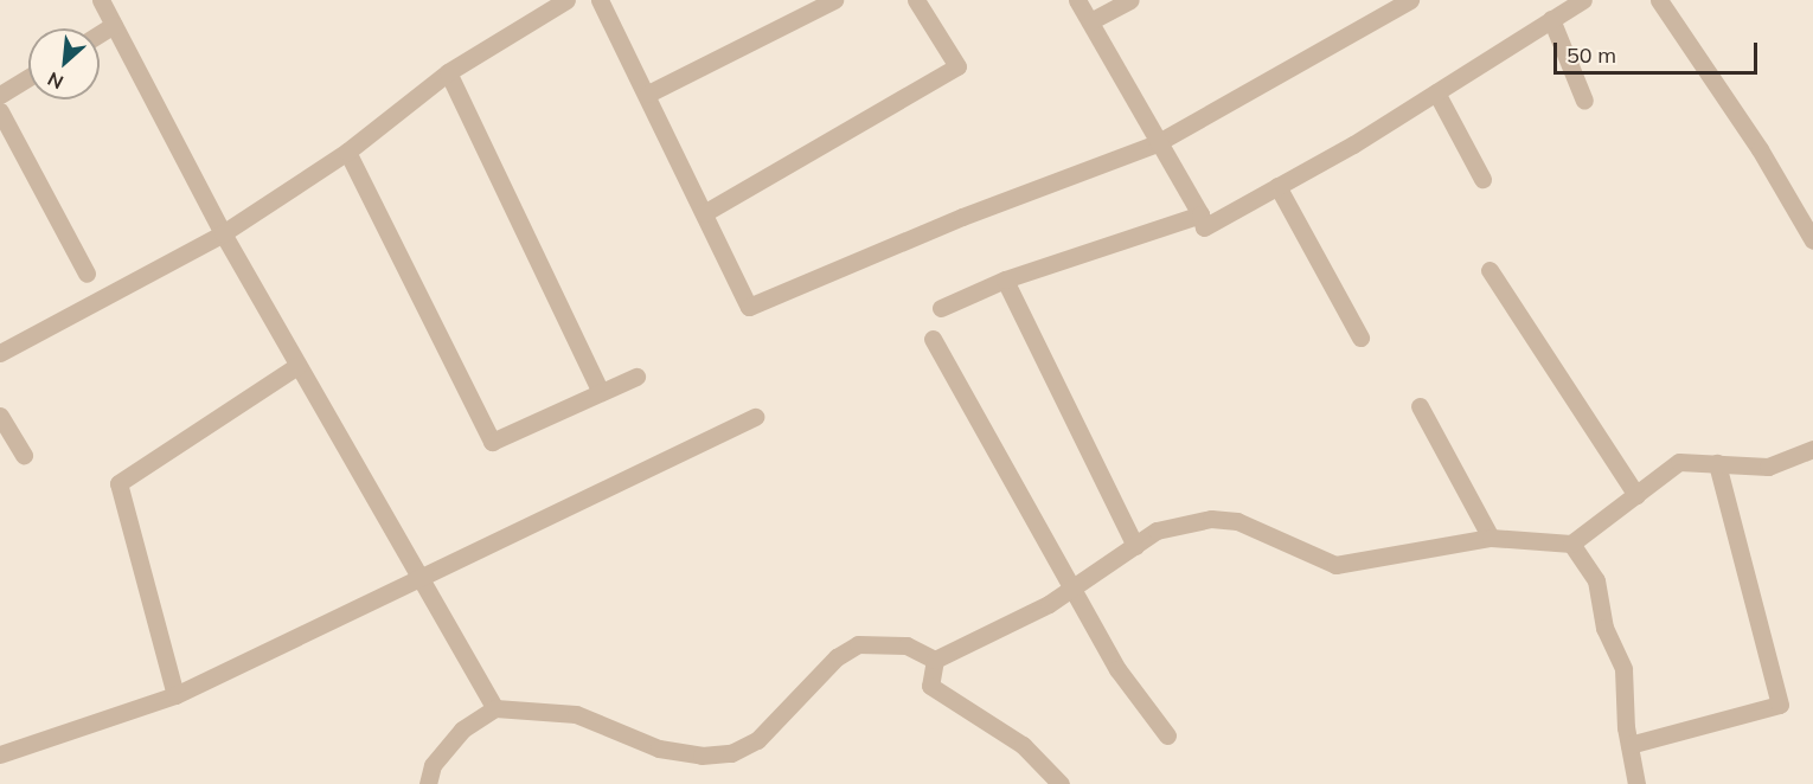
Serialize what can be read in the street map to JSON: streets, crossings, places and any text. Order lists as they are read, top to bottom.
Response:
{
  "scale_bar": "50 m",
  "north": "bottom left"
}
